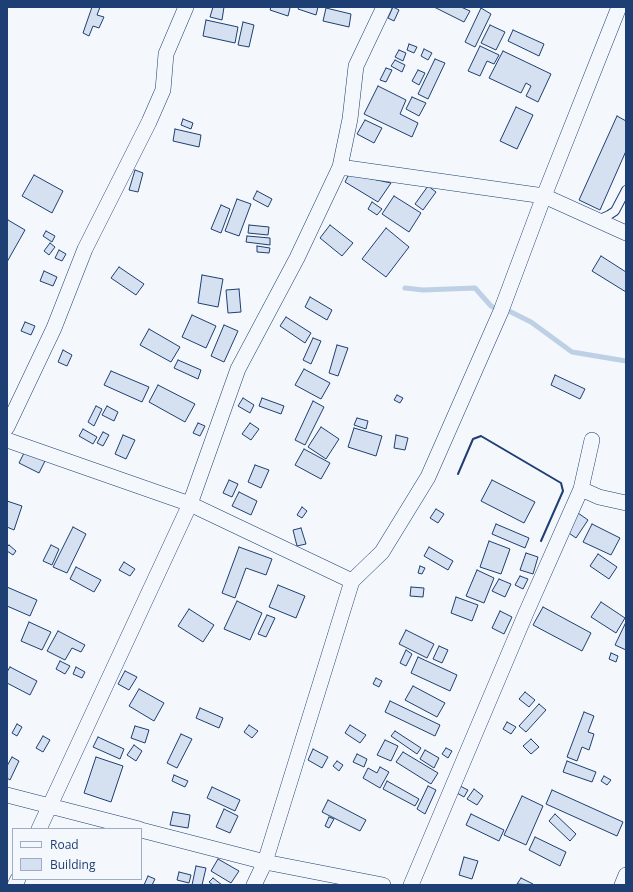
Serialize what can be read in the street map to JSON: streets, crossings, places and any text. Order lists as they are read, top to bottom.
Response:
{
  "legend": ["Road", "Building"]
}
